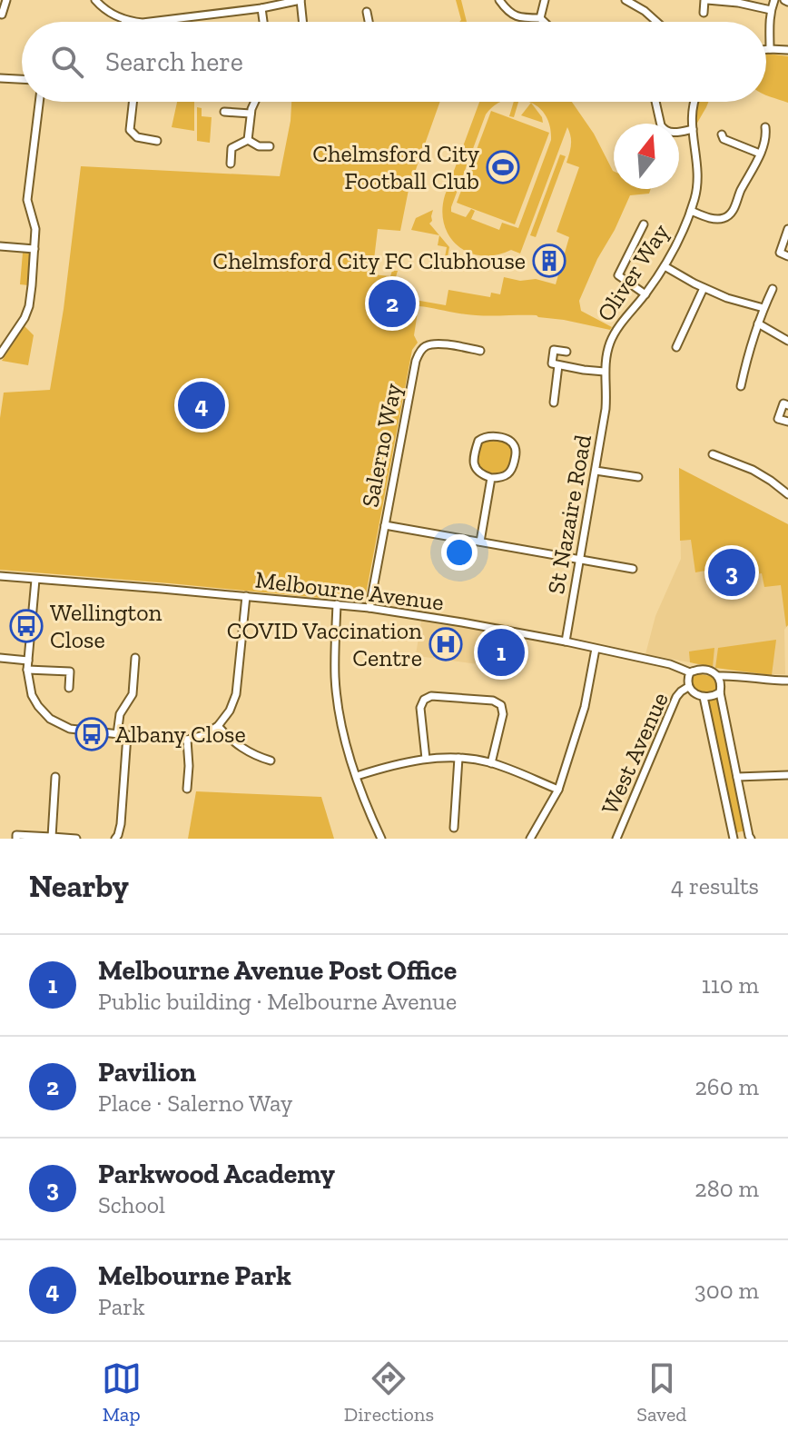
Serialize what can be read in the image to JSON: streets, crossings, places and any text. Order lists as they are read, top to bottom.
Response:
{
  "streets": {
    "street": [
      "Oliver Way",
      "Salerno Way",
      "St Nazaire Road",
      "Melbourne Avenue",
      "West Avenue"
    ]
  },
  "crossings": [
    ["Oliver Way", "St Nazaire Road"],
    ["Salerno Way", "Melbourne Avenue"],
    ["St Nazaire Road", "Melbourne Avenue"],
    ["Melbourne Avenue", "West Avenue"]
  ],
  "places": {
    "sports": ["Chelmsford City Football Club"],
    "building": ["Chelmsford City FC Clubhouse"],
    "bus stop": ["Wellington Close", "Albany Close"],
    "hospital": ["COVID Vaccination Centre"]
  },
  "north": "top",
  "page": {
    "search": "Search here",
    "pins": [
      "2",
      "4",
      "3",
      "1"
    ],
    "heading": ["Nearby", "4 results"],
    "list": [
      {
        "mark": "1",
        "name": "Melbourne Avenue Post Office",
        "note": "Public building · Melbourne Avenue",
        "value": "110 m"
      },
      {
        "mark": "2",
        "name": "Pavilion",
        "note": "Place · Salerno Way",
        "value": "260 m"
      },
      {
        "mark": "3",
        "name": "Parkwood Academy",
        "note": "School",
        "value": "280 m"
      },
      {
        "mark": "4",
        "name": "Melbourne Park",
        "note": "Park",
        "value": "300 m"
      }
    ],
    "nav": ["Map", "Directions", "Saved"]
  }
}
